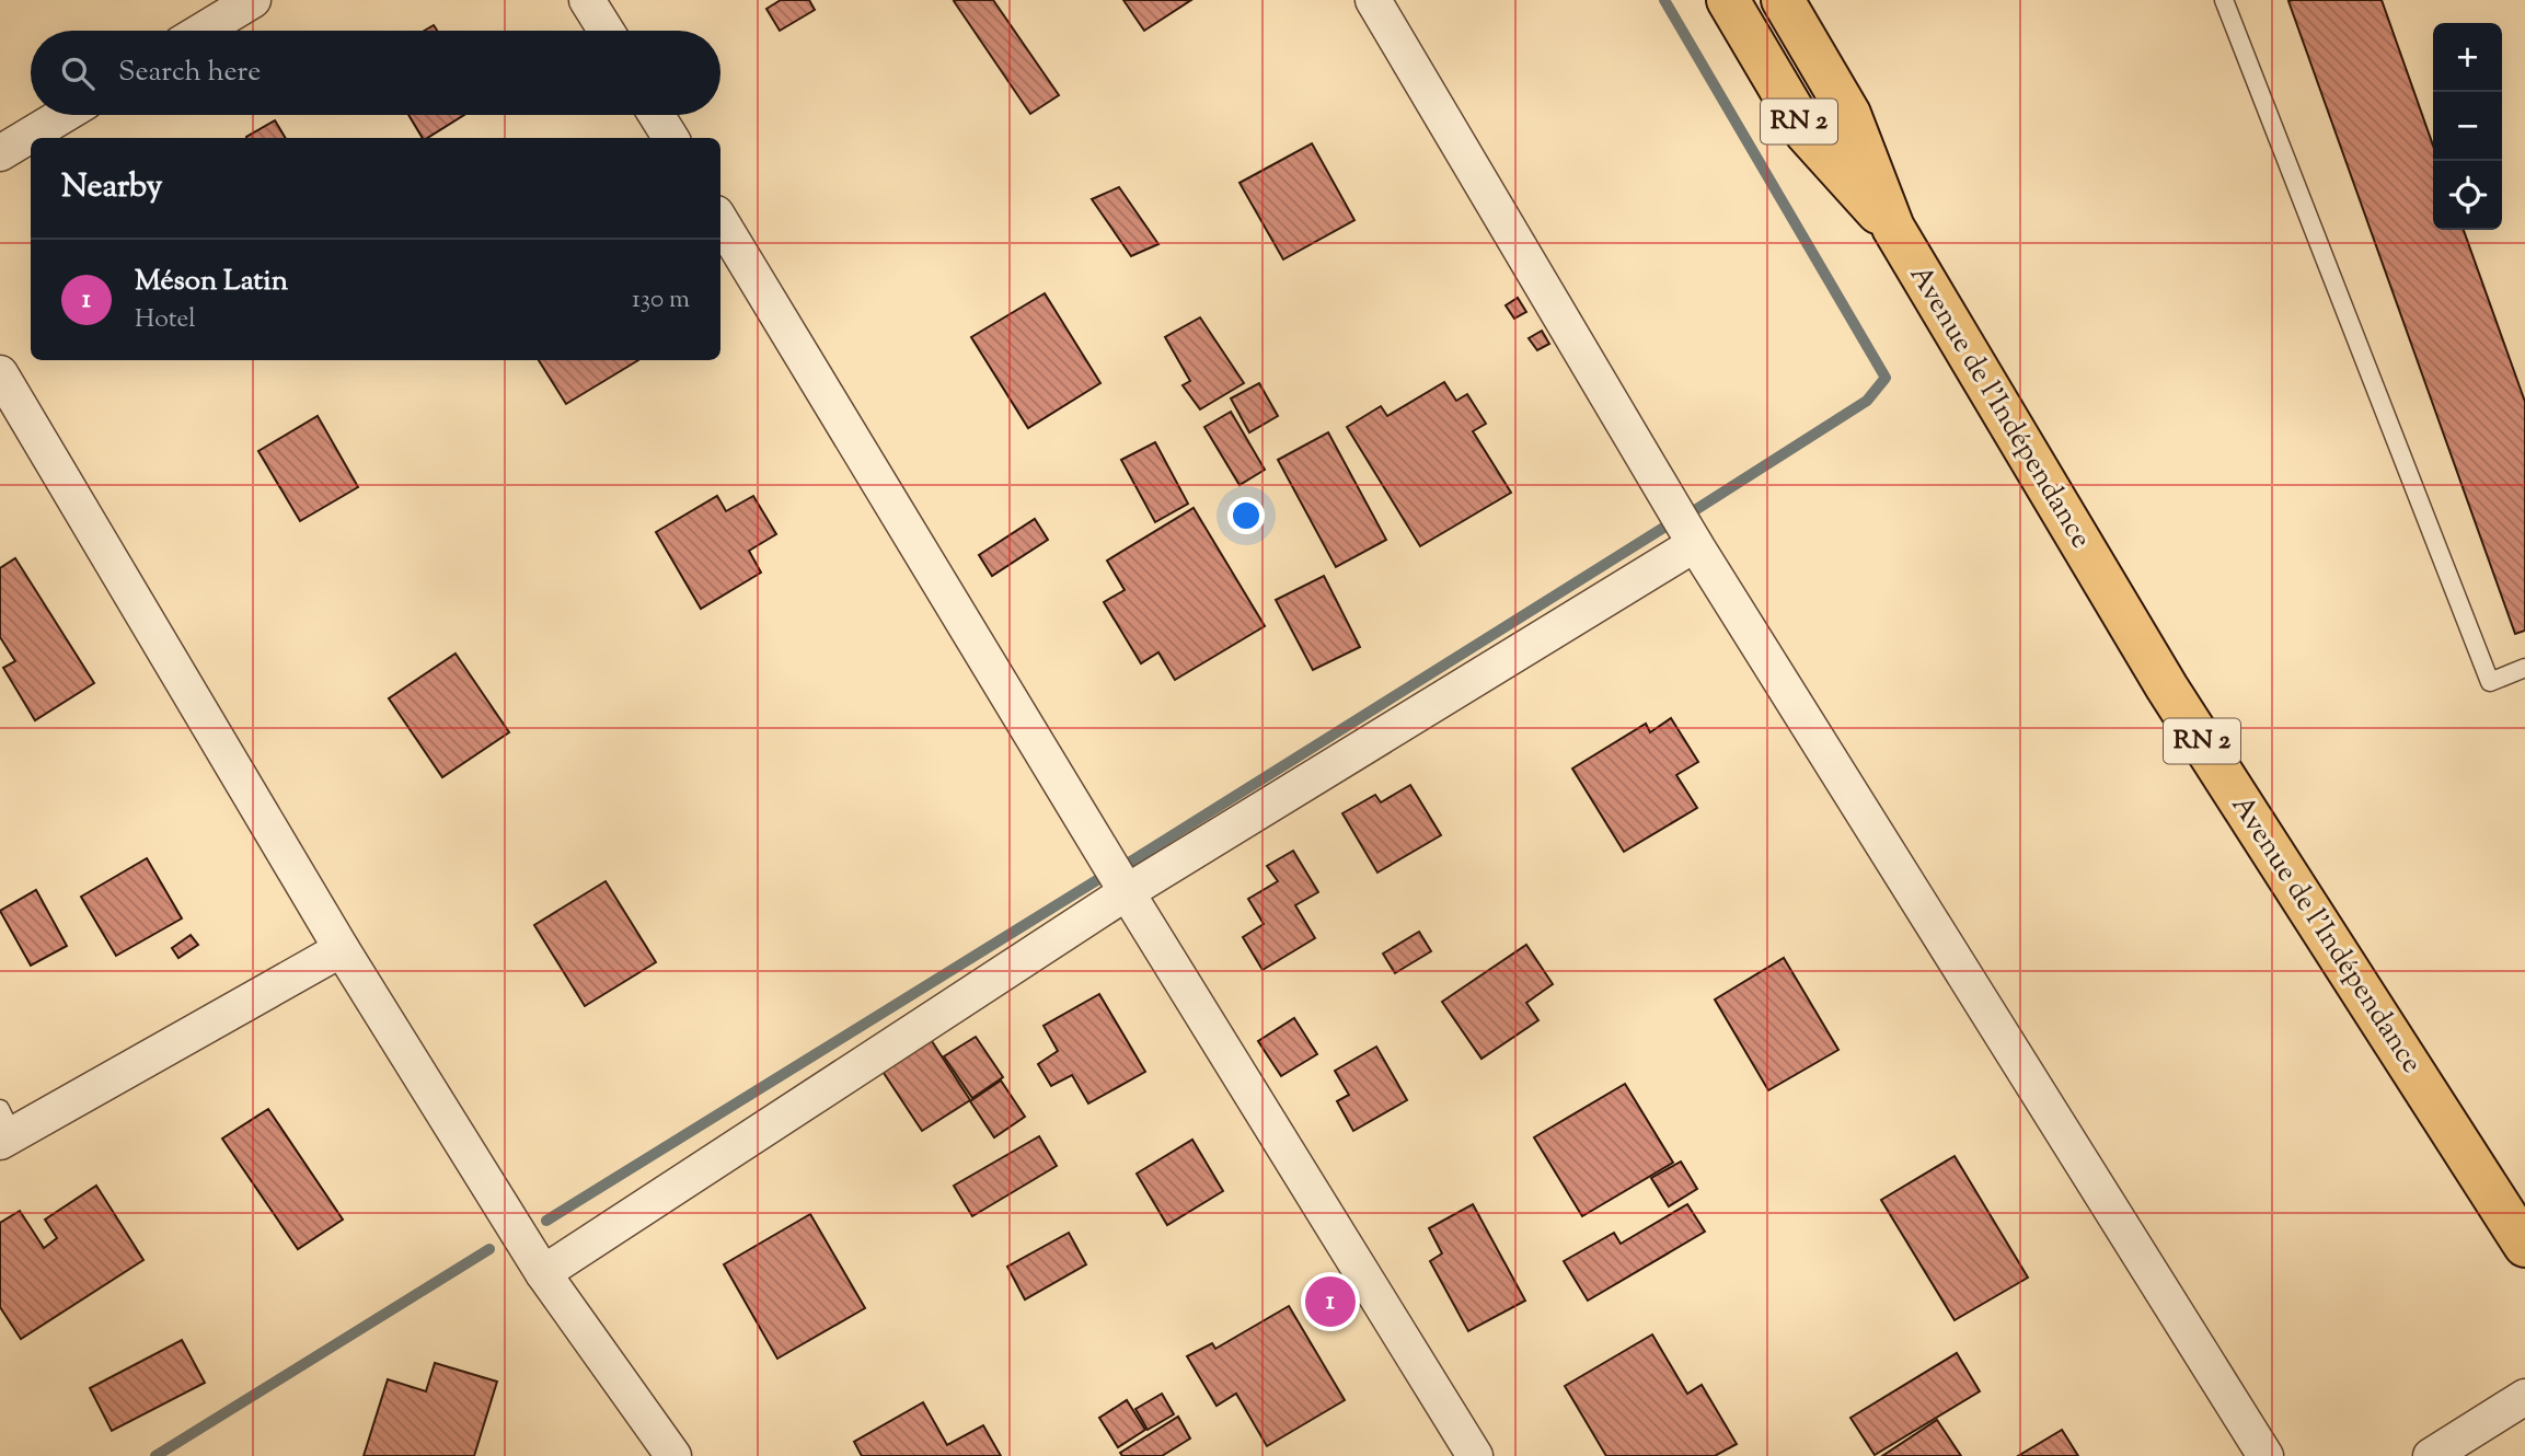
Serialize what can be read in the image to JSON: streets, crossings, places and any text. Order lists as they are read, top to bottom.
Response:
{
  "streets": {
    "main road": ["RN 2", "Avenue de l'Indépendance"]
  },
  "page": {
    "map_buttons": ["+", "−"],
    "search": "Search here",
    "heading": "Nearby",
    "list": [
      {
        "mark": "1",
        "name": "Méson Latin",
        "note": "Hotel",
        "value": "130 m"
      }
    ],
    "pins": "1"
  }
}
